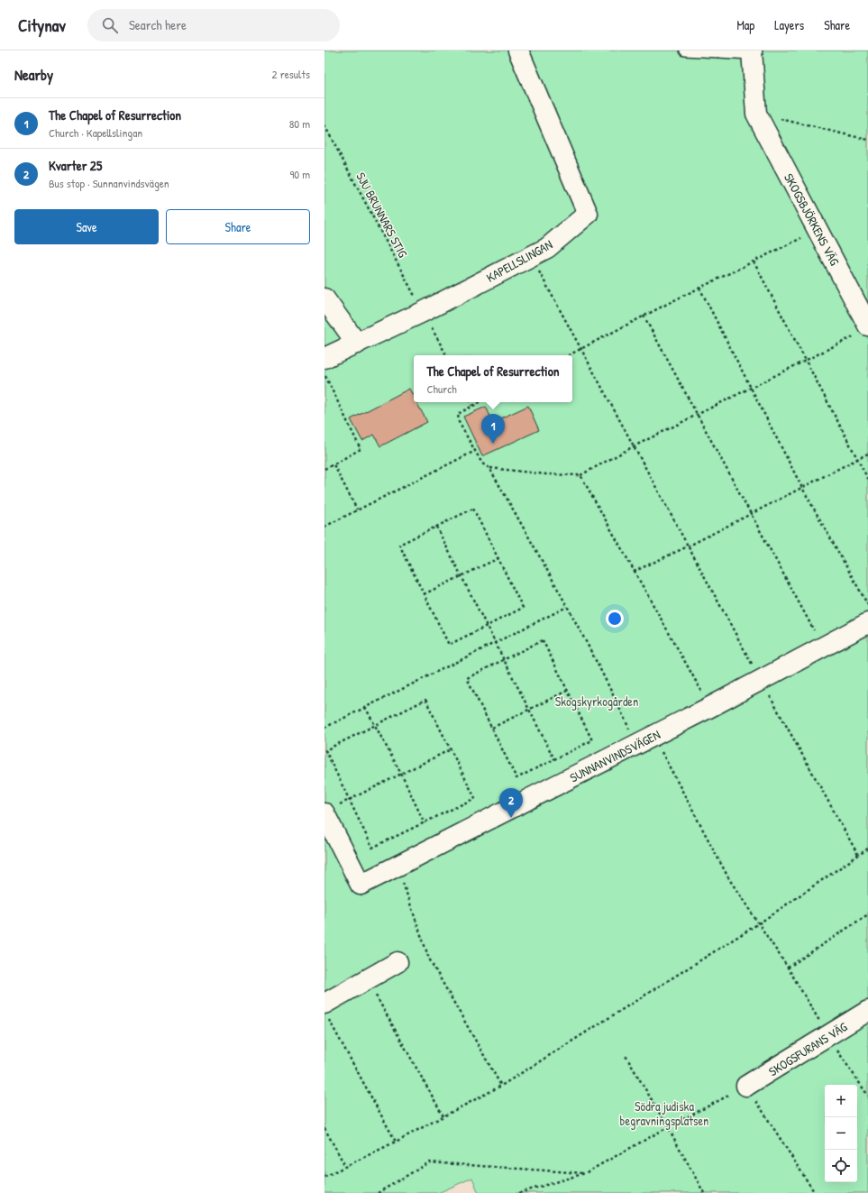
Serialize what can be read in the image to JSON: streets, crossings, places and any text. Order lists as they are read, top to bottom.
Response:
{
  "streets": {
    "street": [
      "SKOGSBJÖRKENS VÄG",
      "KAPELLSLINGAN",
      "SUNNANVINDSVÄGEN",
      "SKOGSFURANS VÄG"
    ],
    "path": ["SJU BRUNNARS STIG"]
  },
  "crossings": [
    ["SJU BRUNNARS STIG", "KAPELLSLINGAN"]
  ],
  "parks": ["Skogskyrkogården", "Södra judiska begravningsplatsen"],
  "page": {
    "header": "Citynav",
    "search": "Search here",
    "nav": ["Map", "Layers", "Share"],
    "heading": ["Nearby", "2 results"],
    "list": [
      {
        "mark": "1",
        "name": "The Chapel of Resurrection",
        "note": "Church · Kapellslingan",
        "value": "80 m"
      },
      {
        "mark": "2",
        "name": "Kvarter 25",
        "note": "Bus stop · Sunnanvindsvägen",
        "value": "90 m"
      }
    ],
    "buttons": ["Save", "Share"],
    "popup": ["The Chapel of Resurrection", "Church"],
    "pins": ["1", "2"],
    "map_buttons": ["+", "−"]
  }
}
